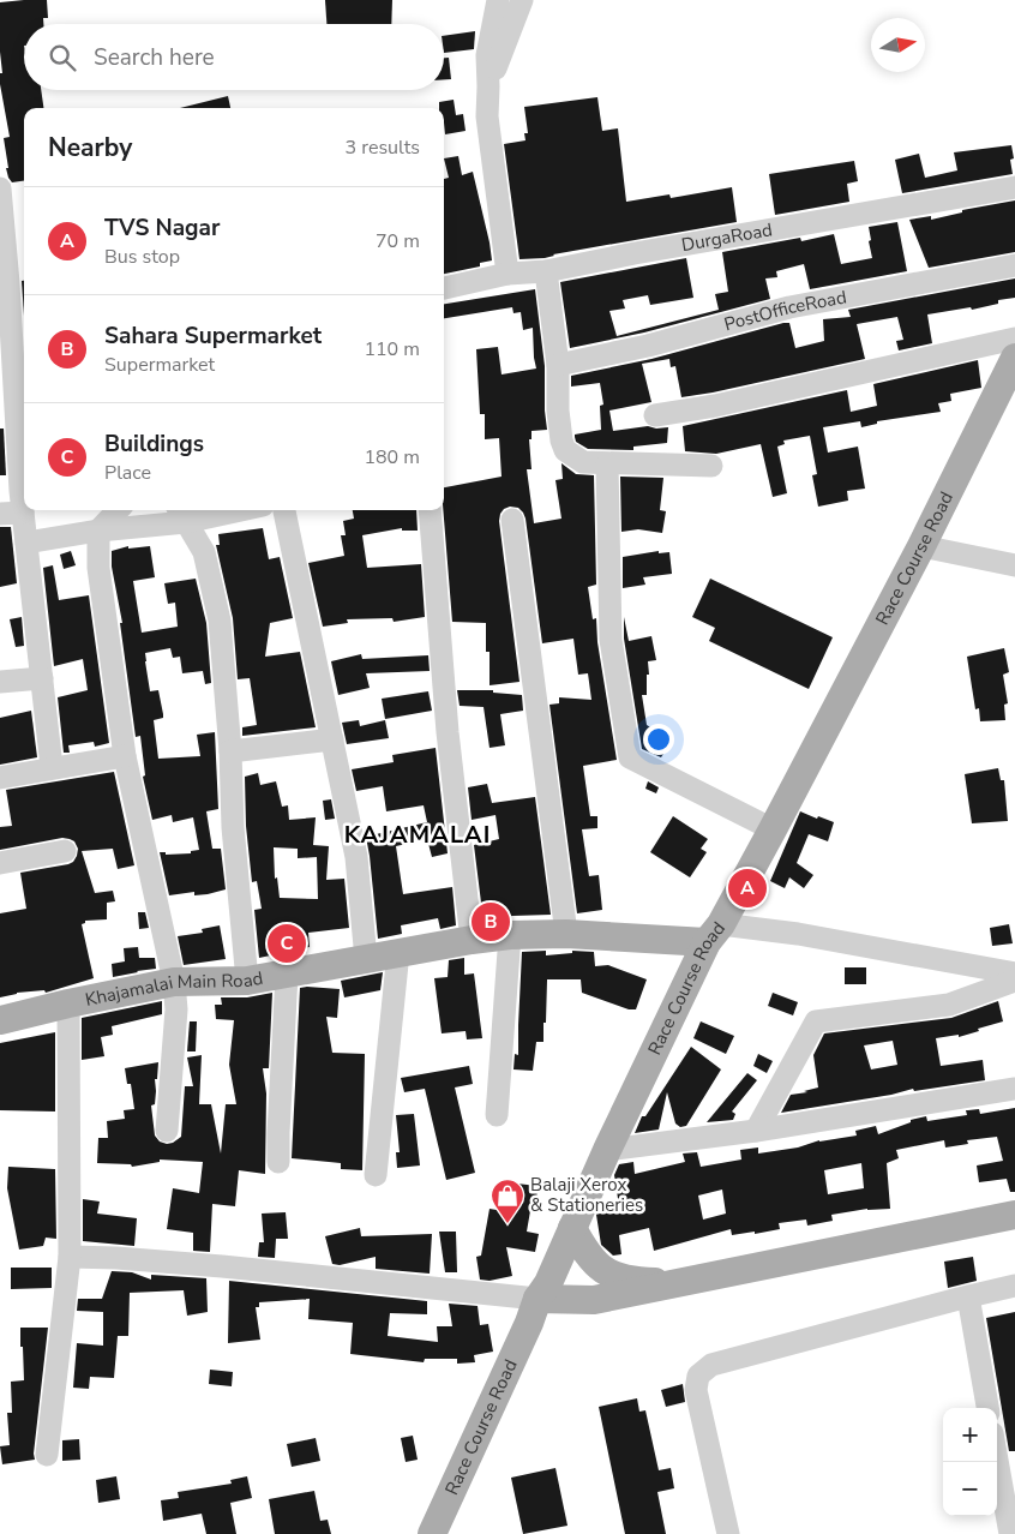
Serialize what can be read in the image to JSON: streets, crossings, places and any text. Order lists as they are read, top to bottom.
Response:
{
  "streets": {
    "main road": ["Race Course Road", "Khajamalai Main Road"],
    "street": ["DurgaRoad", "PostOfficeRoad"]
  },
  "crossings": [
    ["Race Course Road", "Khajamalai Main Road"]
  ],
  "districts": ["KAJAMALAI"],
  "places": {
    "shop": ["Balaji Xerox & Stationeries"]
  },
  "north": "right",
  "page": {
    "search": "Search here",
    "heading": ["Nearby", "3 results"],
    "list": [
      {
        "mark": "A",
        "name": "TVS Nagar",
        "note": "Bus stop",
        "value": "70 m"
      },
      {
        "mark": "B",
        "name": "Sahara Supermarket",
        "note": "Supermarket",
        "value": "110 m"
      },
      {
        "mark": "C",
        "name": "Buildings",
        "note": "Place",
        "value": "180 m"
      }
    ],
    "pins": ["A", "B", "C"],
    "map_buttons": ["+", "−"]
  }
}
